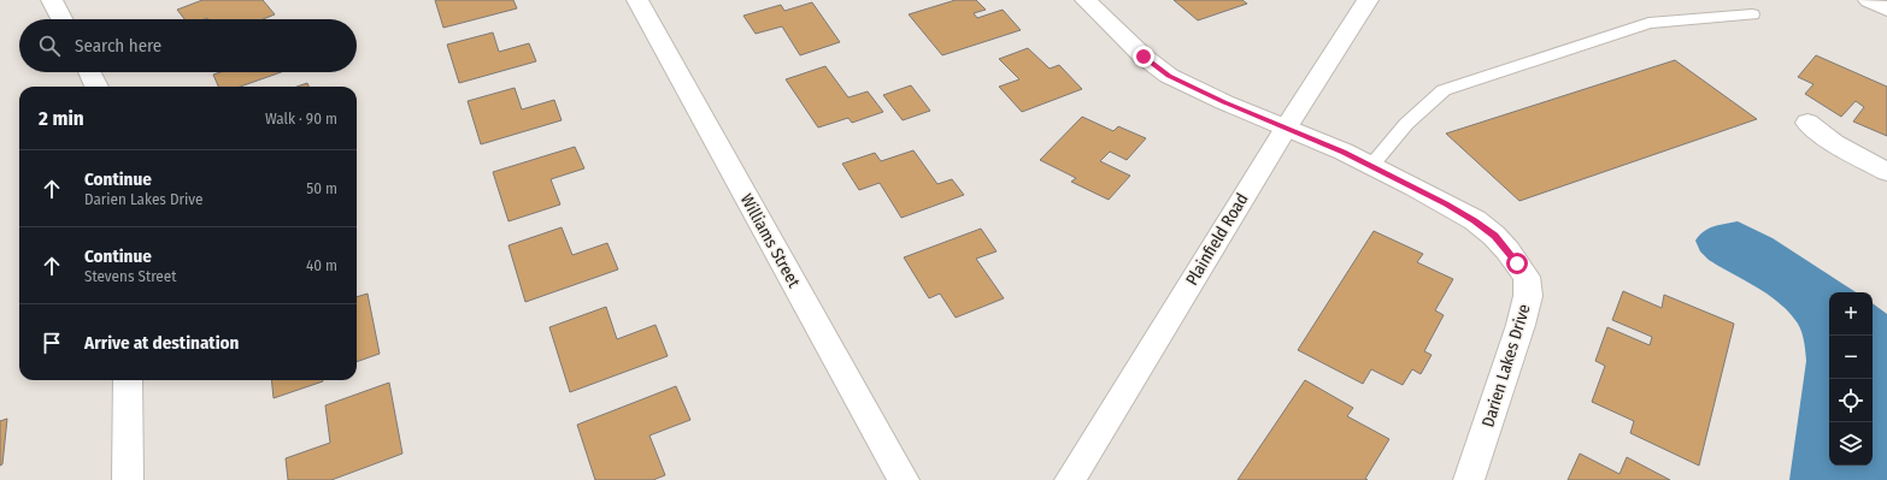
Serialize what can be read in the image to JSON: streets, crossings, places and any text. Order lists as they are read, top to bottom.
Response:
{
  "streets": {
    "street": ["Plainfield Road", "Williams Street", "Darien Lakes Drive"]
  },
  "crossings": [
    ["Plainfield Road", "Darien Lakes Drive"]
  ],
  "page": {
    "search": "Search here",
    "heading": ["2 min", "Walk · 90 m"],
    "list": [
      ["Continue", "Darien Lakes Drive", "50 m"],
      ["Continue", "Stevens Street", "40 m"],
      "Arrive at destination"
    ],
    "map_buttons": ["+", "−"]
  }
}
